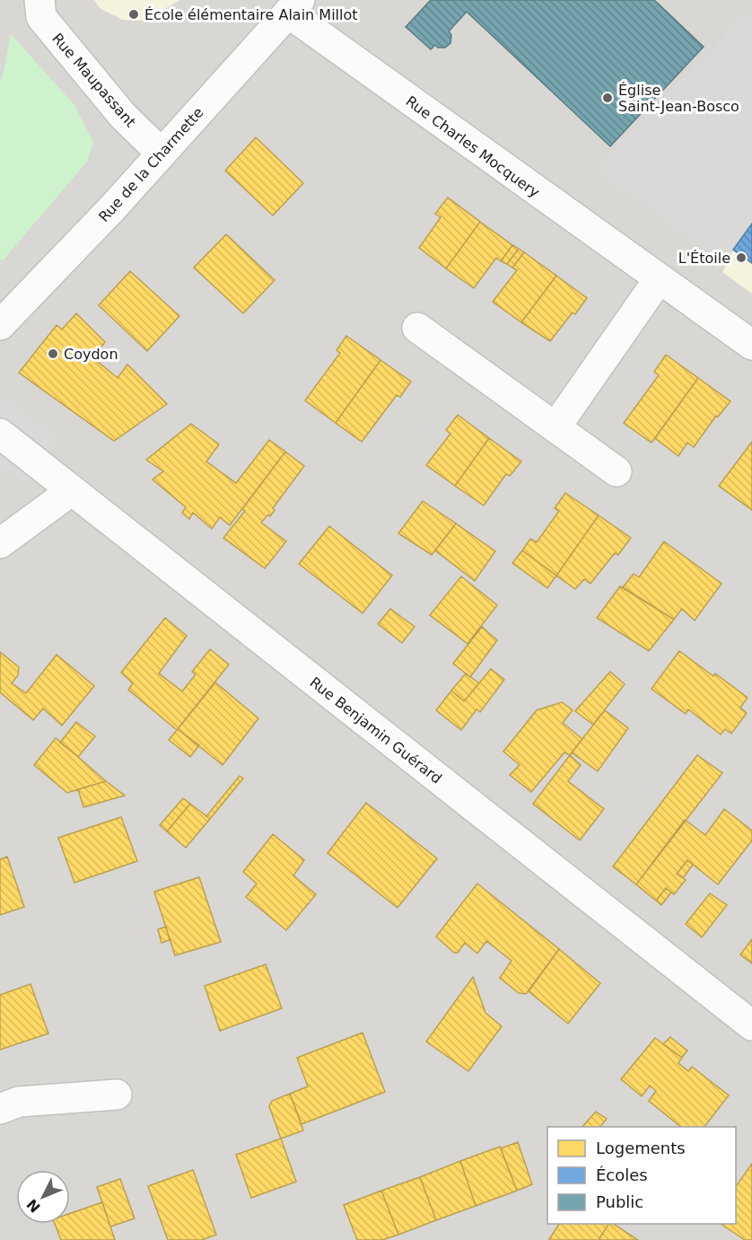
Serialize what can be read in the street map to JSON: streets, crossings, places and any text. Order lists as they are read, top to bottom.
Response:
{
  "streets": {
    "street": [
      "Rue Maupassant",
      "Rue Charles Mocquery",
      "Rue de la Charmette",
      "Rue Benjamin Guérard"
    ]
  },
  "crossings": [
    ["Rue Maupassant", "Rue de la Charmette"],
    ["Rue Charles Mocquery", "Rue de la Charmette"]
  ],
  "places": [
    "École élémentaire Alain Millot",
    "Église Saint-Jean-Bosco",
    "L'Étoile",
    "Coydon"
  ],
  "legend": ["Logements", "Écoles", "Public"],
  "north": "bottom left"
}
